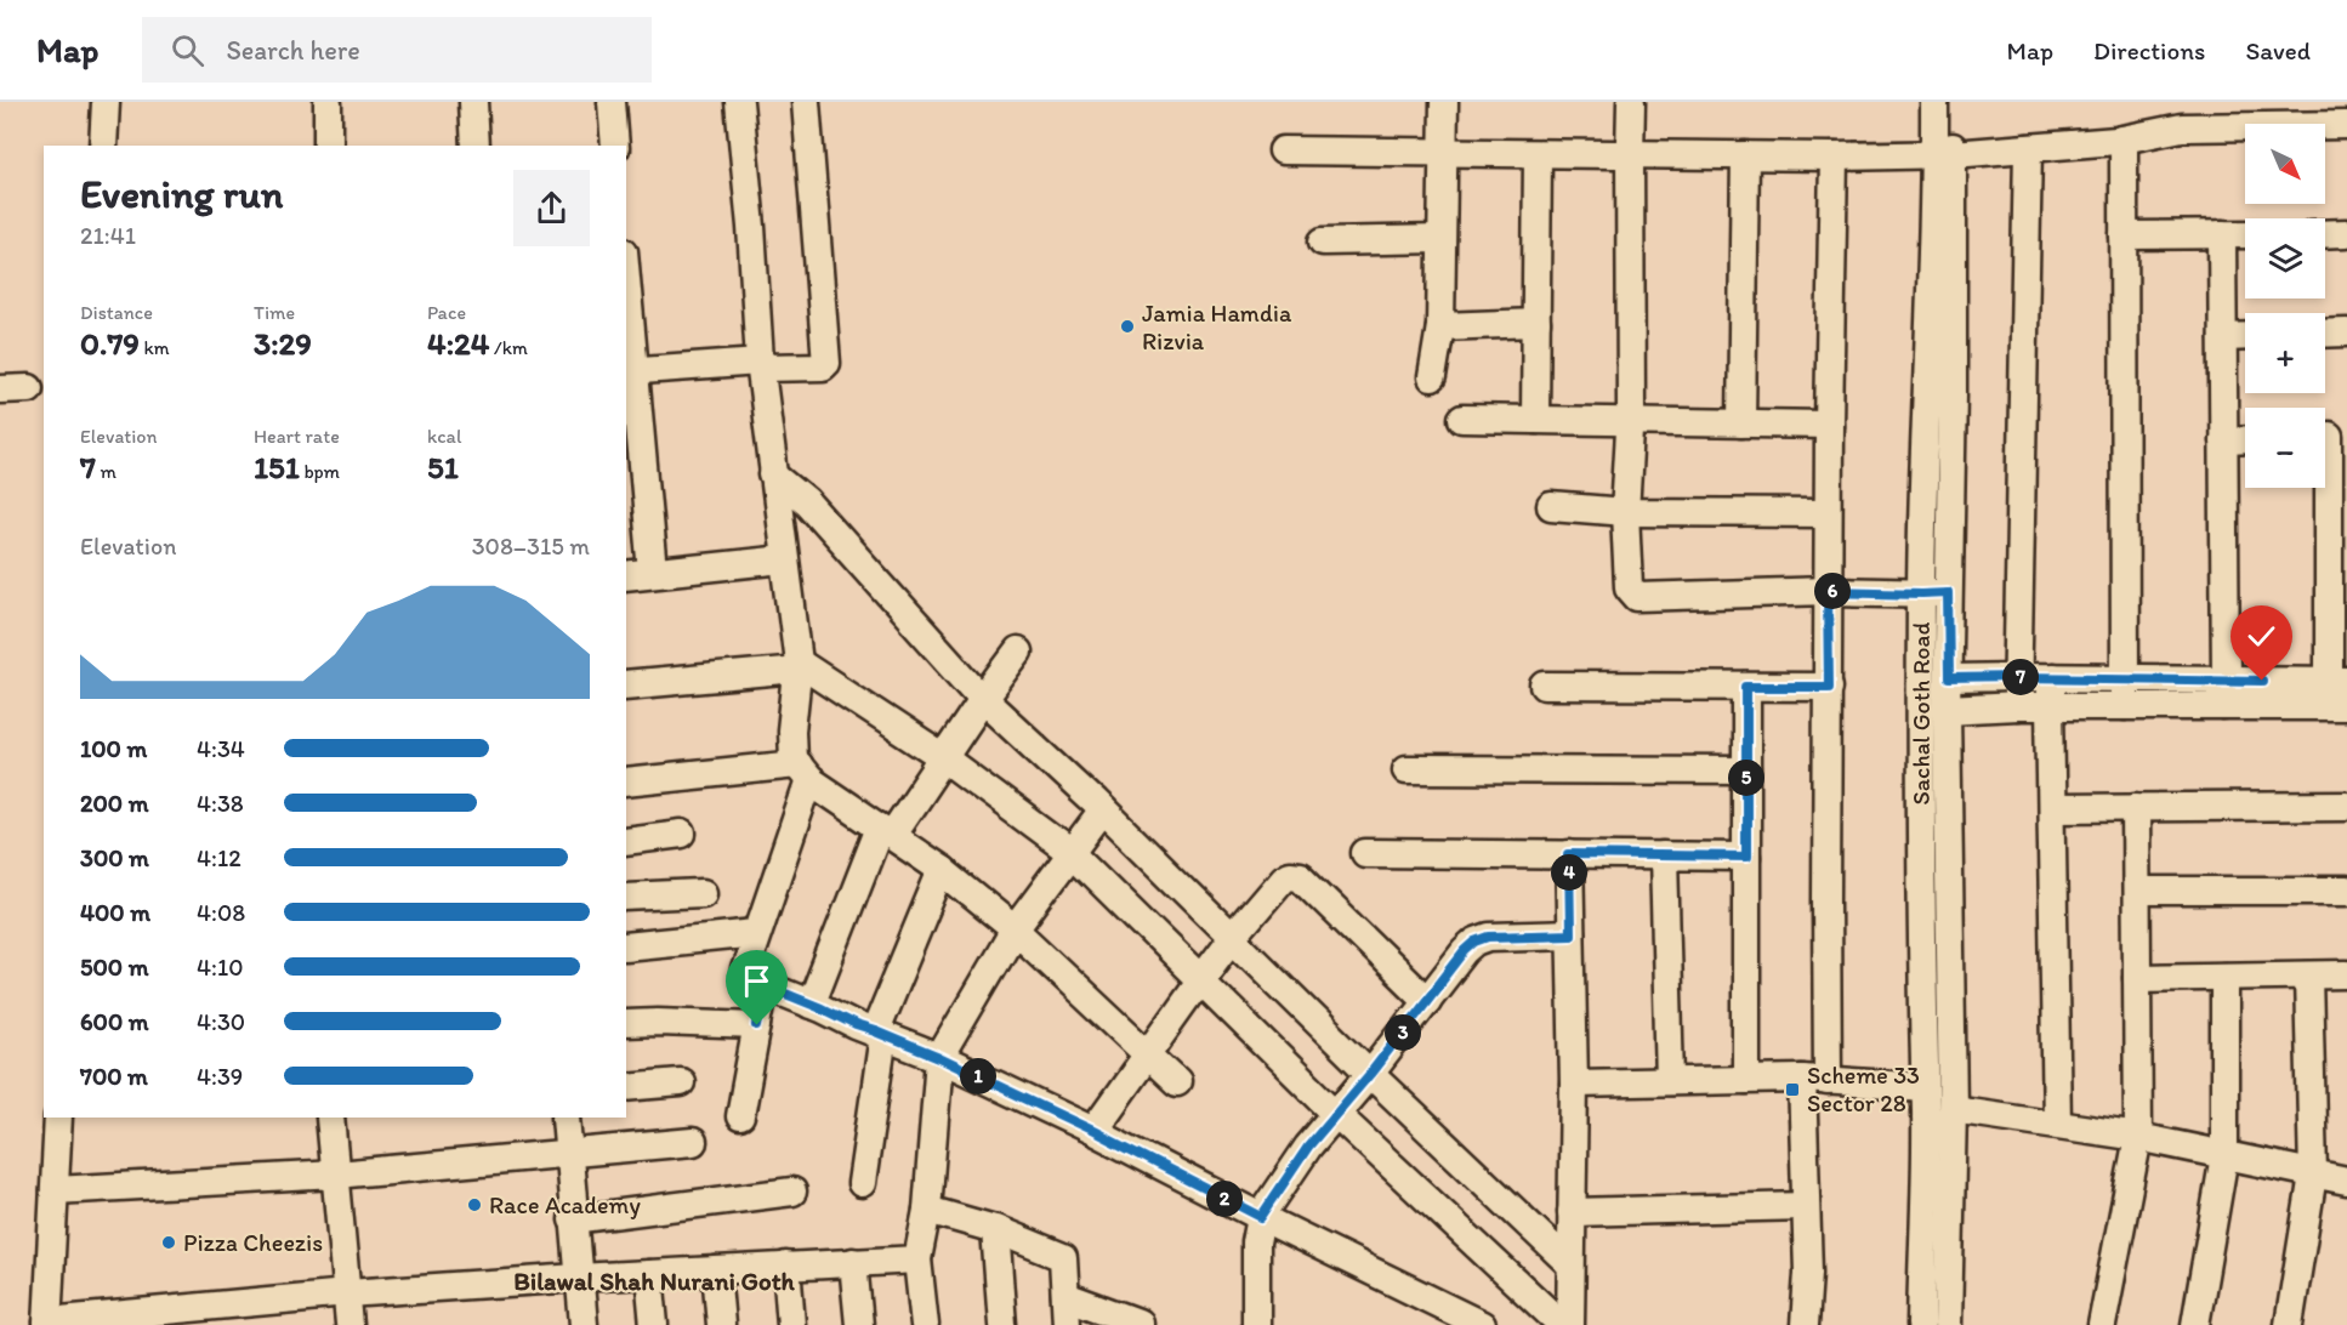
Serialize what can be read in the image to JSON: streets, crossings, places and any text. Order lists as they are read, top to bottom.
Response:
{
  "streets": {
    "street": ["Sachal Goth Road"]
  },
  "districts": ["Bilawal Shah Nurani Goth"],
  "places": {
    "other": ["Jamia Hamdia Rizvia", "Race Academy", "Pizza Cheezis"],
    "transit": ["Scheme 33 Sector 28"]
  },
  "north": "bottom right",
  "page": {
    "header": "Map",
    "search": "Search here",
    "nav": ["Map", "Directions", "Saved"],
    "map_buttons": ["+", "−"],
    "heading": ["Evening run", "21:41"],
    "stats": [
      ["Distance", "0.79 km"],
      ["Time", "3:29"],
      ["Pace", "4:24 /km"],
      ["Elevation", "7 m"],
      ["Heart rate", "151 bpm"],
      ["kcal", "51"]
    ],
    "chart": ["Elevation", "308–315 m"],
    "pins": [
      "6",
      "7",
      "5",
      "4",
      "3",
      "1",
      "2"
    ],
    "list": [
      {
        "name": "100 m",
        "note": "4:34"
      },
      {
        "name": "200 m",
        "note": "4:38"
      },
      {
        "name": "300 m",
        "note": "4:12"
      },
      {
        "name": "400 m",
        "note": "4:08"
      },
      {
        "name": "500 m",
        "note": "4:10"
      },
      {
        "name": "600 m",
        "note": "4:30"
      },
      {
        "name": "700 m",
        "note": "4:39"
      }
    ]
  }
}
